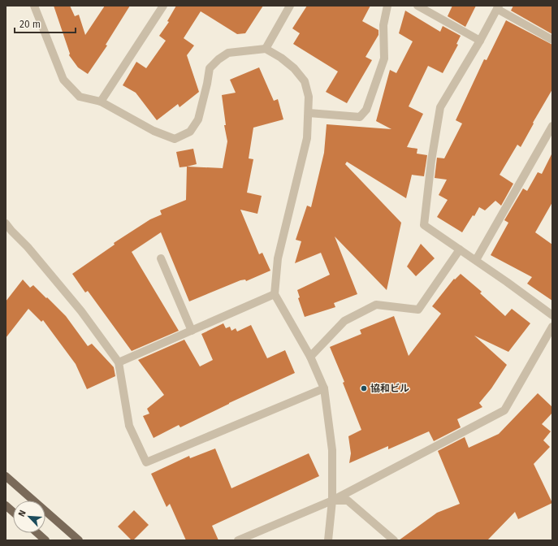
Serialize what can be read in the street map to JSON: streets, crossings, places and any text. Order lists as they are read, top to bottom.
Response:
{
  "places": ["協和ビル"],
  "scale_bar": "20 m",
  "north": "top left"
}
